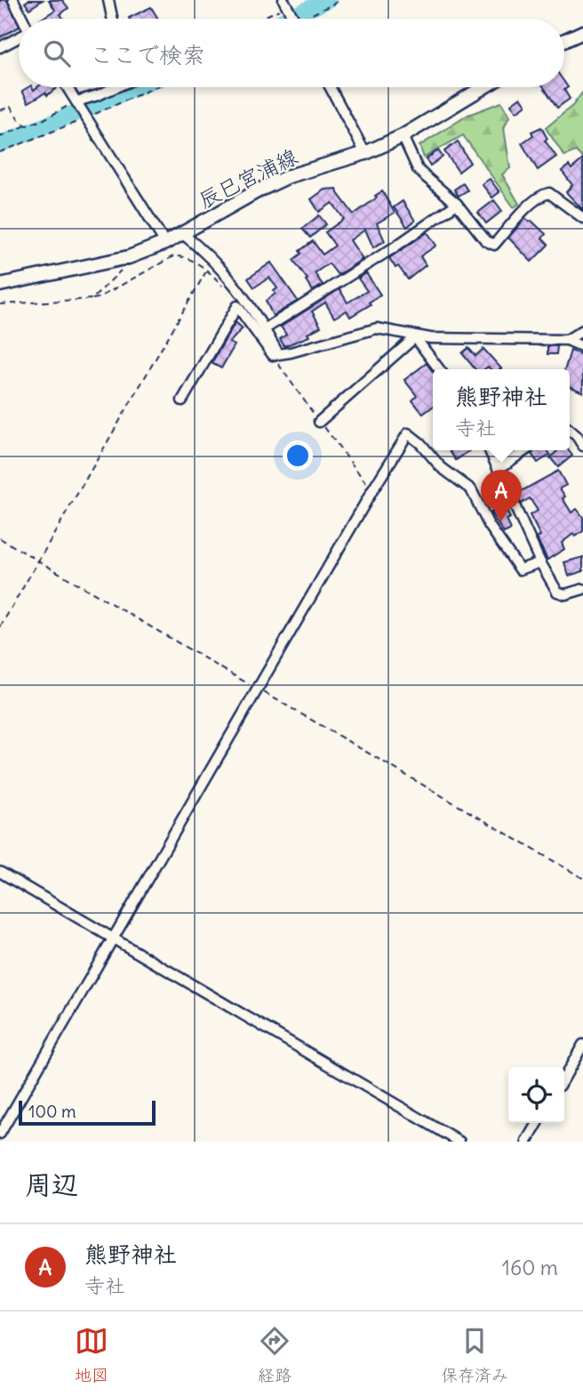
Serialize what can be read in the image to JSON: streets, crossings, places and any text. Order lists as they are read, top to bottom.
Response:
{
  "streets": {
    "main road": ["辰巳宮浦線"]
  },
  "scale_bar": "100 m",
  "page": {
    "search": "ここで検索",
    "popup": ["熊野神社", "寺社"],
    "pins": "A",
    "scale": "100 m",
    "heading": "周辺",
    "list": [
      {
        "mark": "A",
        "name": "熊野神社",
        "note": "寺社",
        "value": "160 m"
      }
    ],
    "nav": ["地図", "経路", "保存済み"]
  }
}
